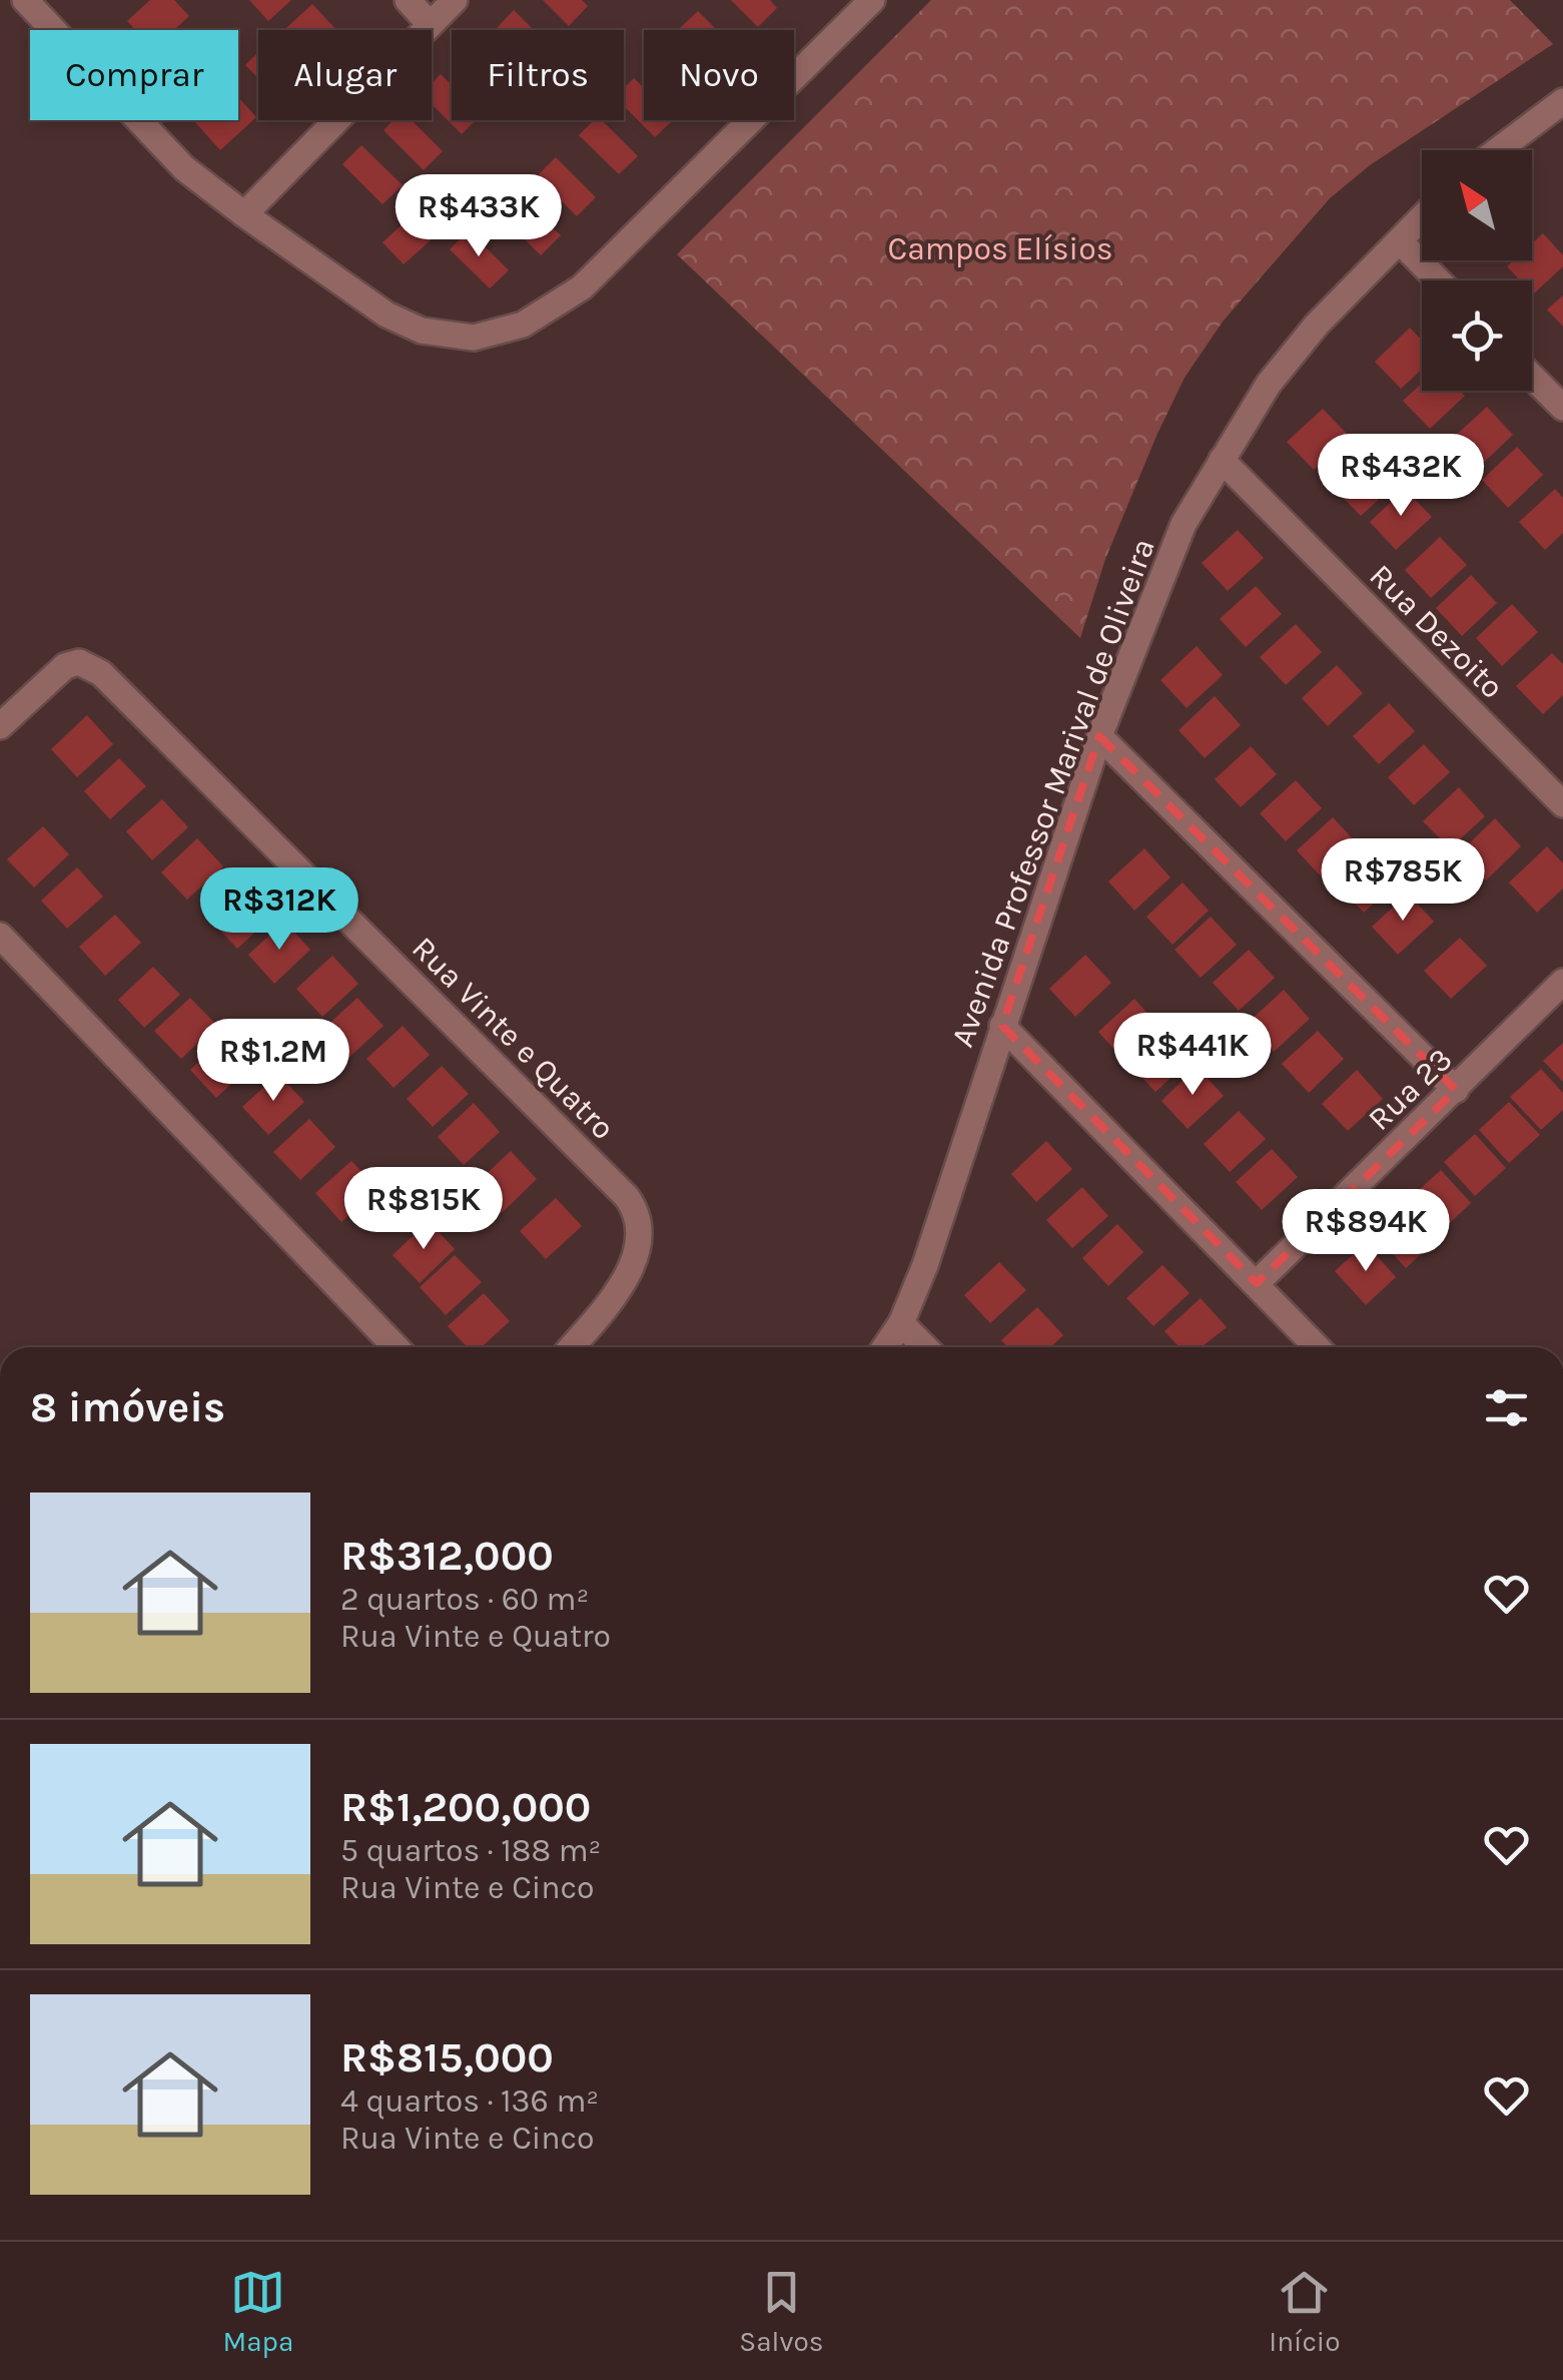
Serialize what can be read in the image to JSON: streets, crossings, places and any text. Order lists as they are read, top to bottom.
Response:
{
  "streets": {
    "street": [
      "Rua Dezoito",
      "Avenida Professor Marival de Oliveira",
      "Rua Vinte e Quatro",
      "Rua 23"
    ]
  },
  "crossings": [
    ["Rua Dezoito", "Avenida Professor Marival de Oliveira"]
  ],
  "parks": ["Campos Elísios"],
  "north": "top left",
  "page": {
    "chip": [
      "Comprar",
      "Alugar",
      "Filtros",
      "Novo"
    ],
    "price": [
      "R$433K",
      "R$432K",
      "R$785K",
      "R$312K",
      "R$441K",
      "R$1.2M",
      "R$815K",
      "R$894K"
    ],
    "heading": "8 imóveis",
    "list": [
      {
        "name": "R$312,000",
        "note": "2 quartos · 60 m² · Rua Vinte e Quatro"
      },
      {
        "name": "R$1,200,000",
        "note": "5 quartos · 188 m² · Rua Vinte e Cinco"
      },
      {
        "name": "R$815,000",
        "note": "4 quartos · 136 m² · Rua Vinte e Cinco"
      }
    ],
    "tabs": ["Mapa", "Salvos", "Início"]
  }
}
